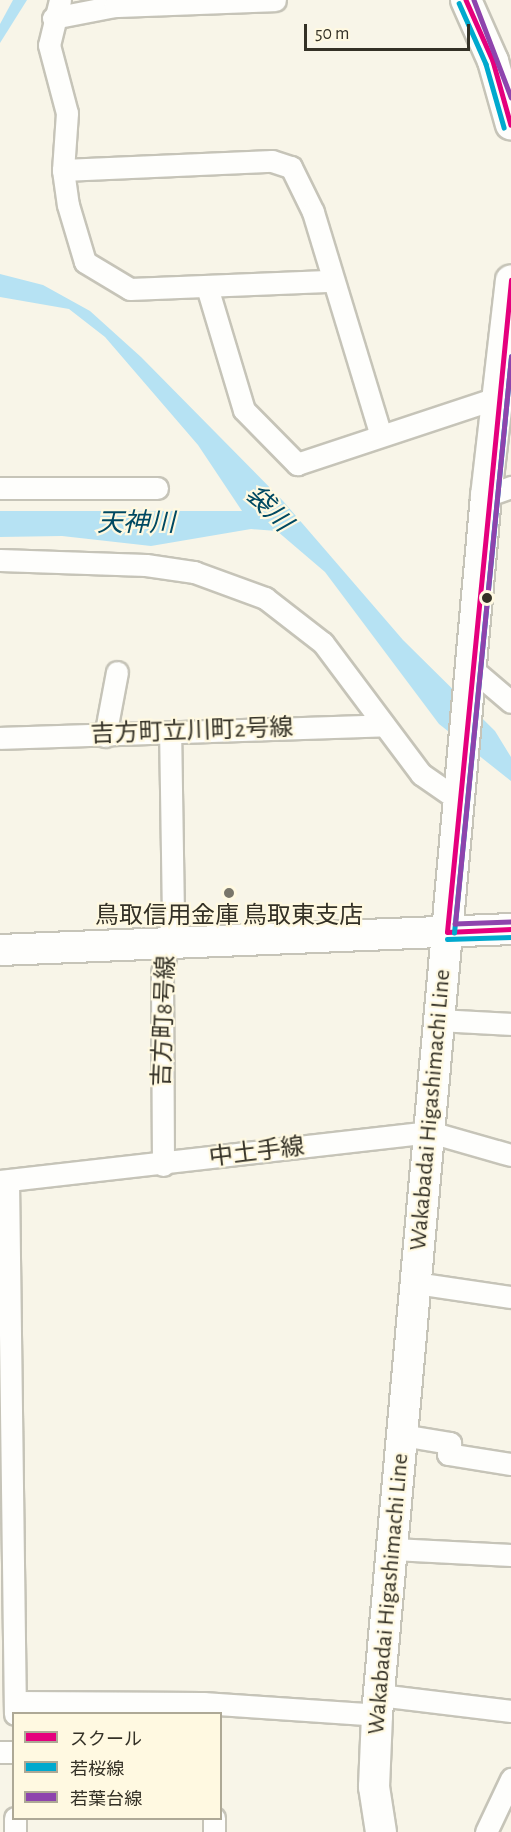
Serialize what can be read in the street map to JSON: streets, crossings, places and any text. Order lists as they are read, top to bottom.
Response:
{
  "streets": {
    "main road": ["Wakabadai Higashimachi Line"],
    "street": ["吉方町立川町2号線", "吉方町8号線", "中土手線"]
  },
  "crossings": [
    ["吉方町立川町2号線", "吉方町8号線"],
    ["吉方町8号線", "中土手線"],
    ["Wakabadai Higashimachi Line", "中土手線"]
  ],
  "water": ["袋川", "天神川"],
  "places": ["鳥取信用金庫 鳥取東支店"],
  "lines": ["transit line スクール", "transit line 若葉台線", "transit line 若桜線"],
  "legend": ["スクール", "若桜線", "若葉台線"],
  "scale_bar": "50 m"
}
